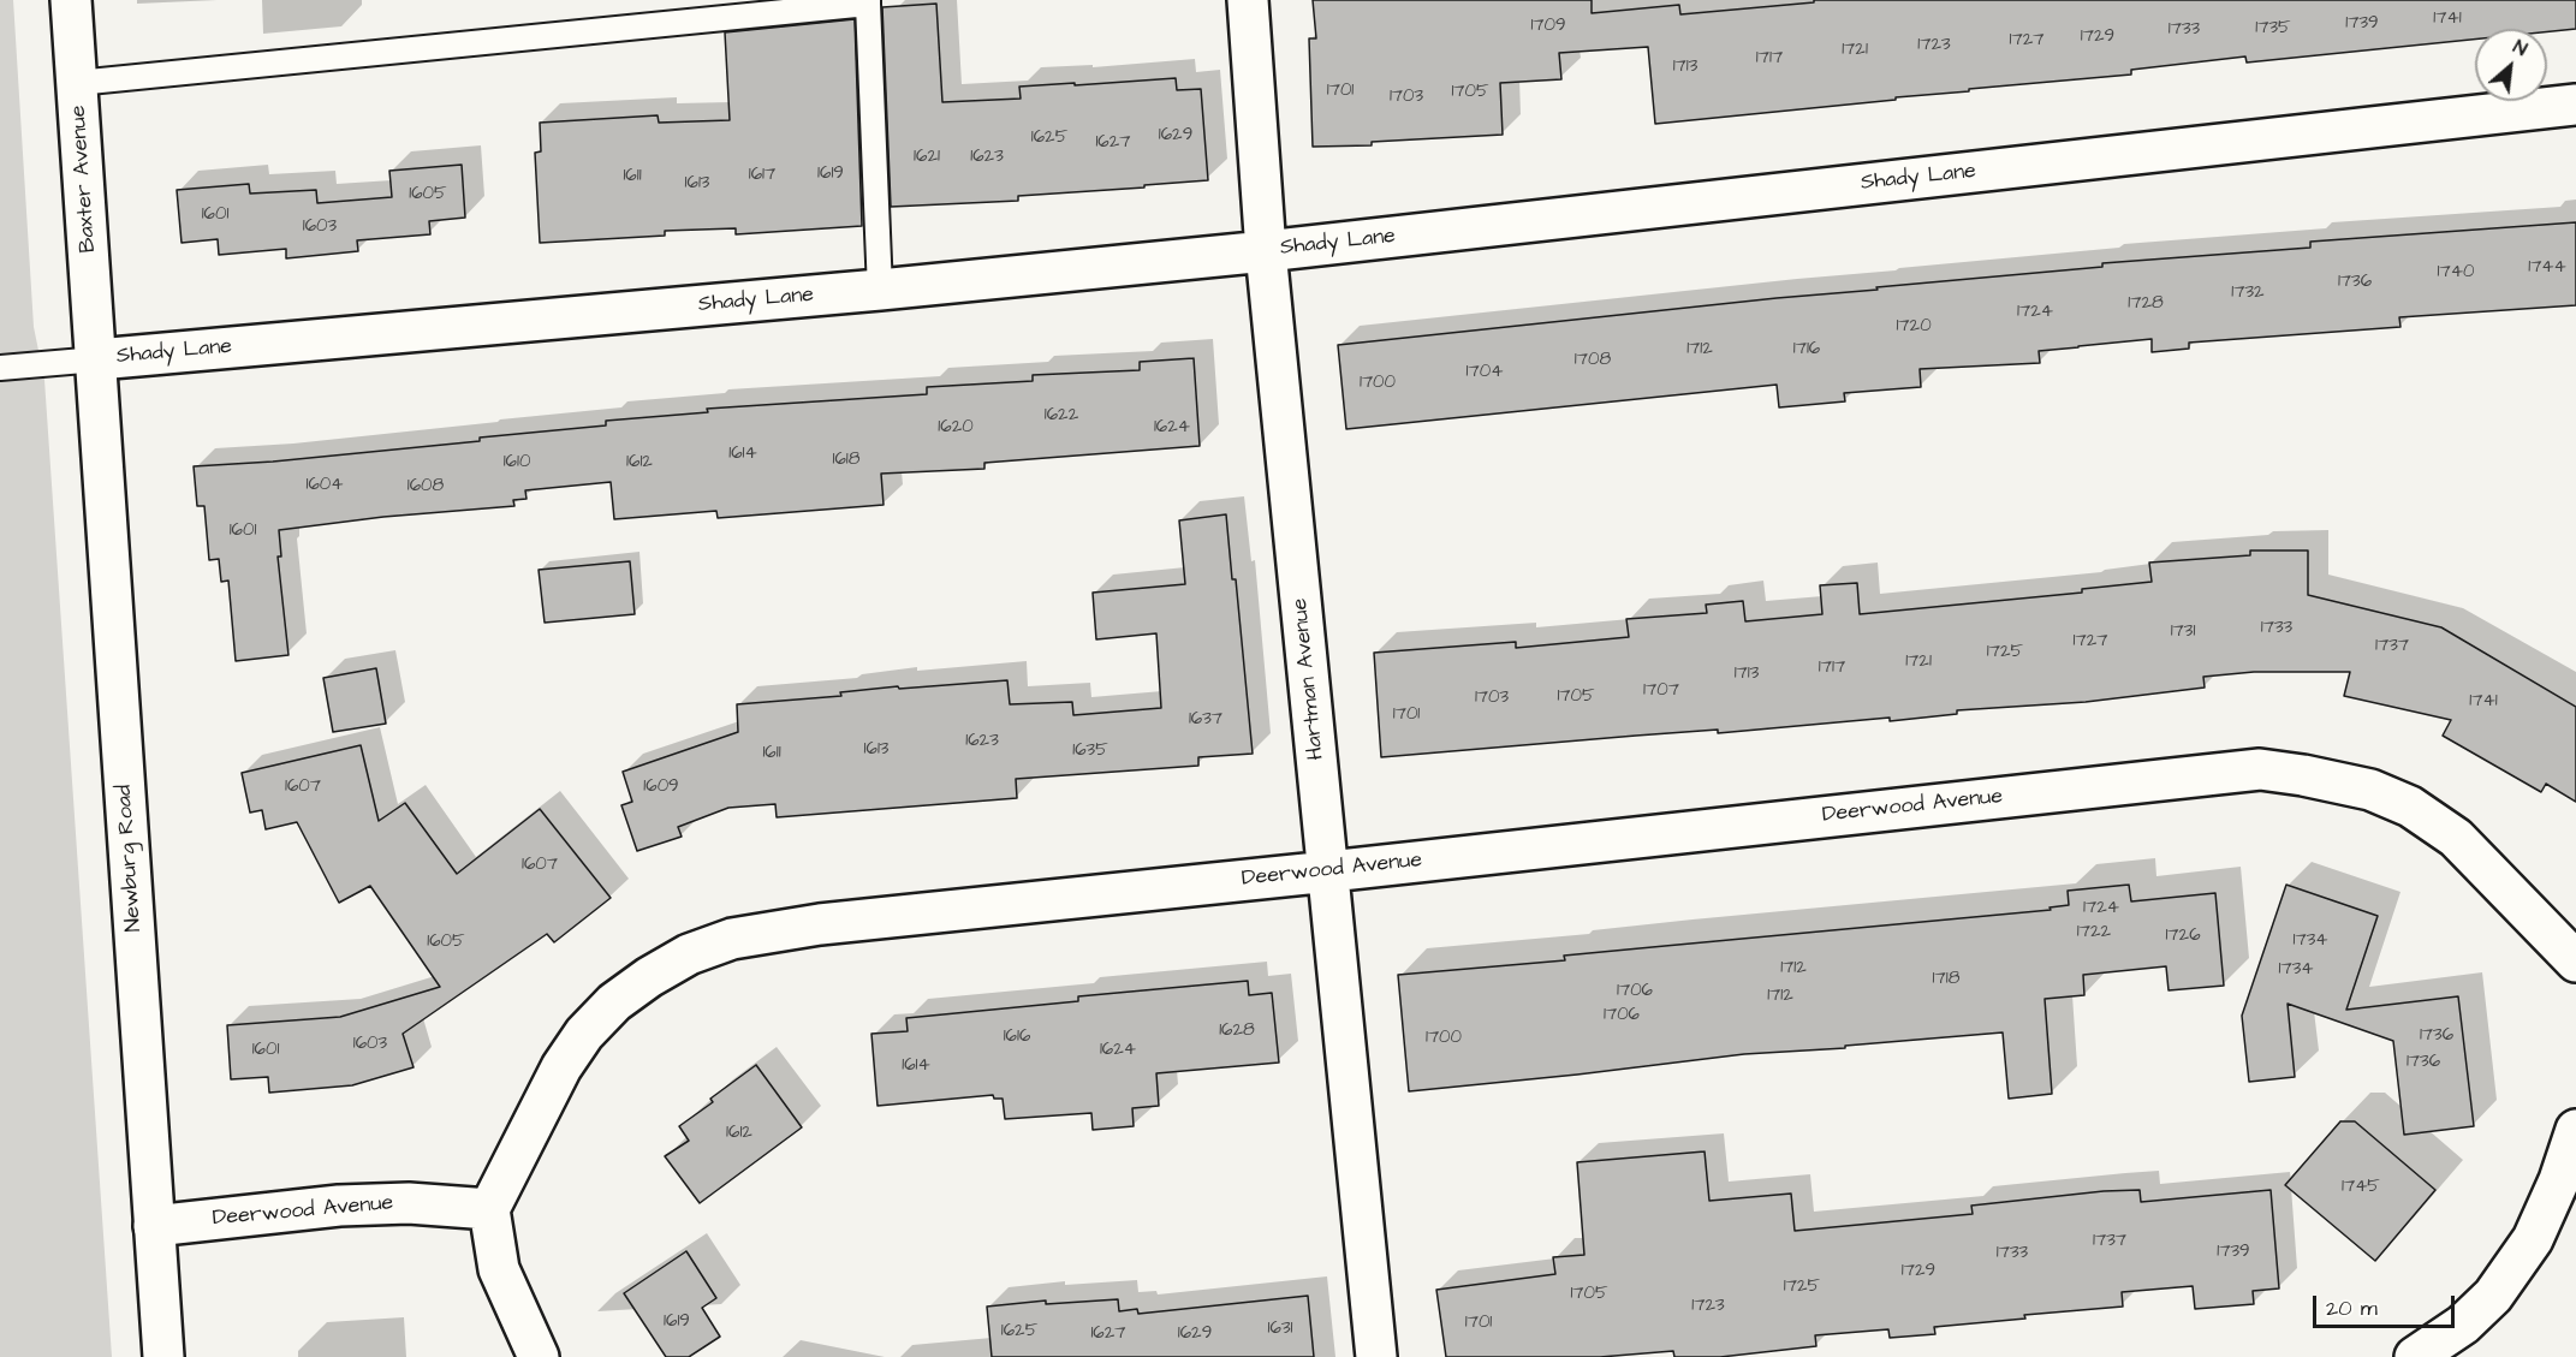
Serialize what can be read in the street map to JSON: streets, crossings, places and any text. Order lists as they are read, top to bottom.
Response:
{
  "streets": {
    "street": [
      "Shady Lane",
      "Baxter Avenue",
      "Hartman Avenue",
      "Deerwood Avenue",
      "Newburg Road"
    ]
  },
  "crossings": [
    ["Shady Lane", "Baxter Avenue"],
    ["Shady Lane", "Hartman Avenue"],
    ["Shady Lane", "Newburg Road"],
    ["Baxter Avenue", "Newburg Road"],
    ["Hartman Avenue", "Deerwood Avenue"],
    ["Deerwood Avenue", "Newburg Road"]
  ],
  "house_numbers": [
    "1741",
    "1739",
    "1709",
    "1735",
    "1733",
    "1729",
    "1727",
    "1723",
    "1721",
    "1717",
    "1713",
    "1701",
    "1705",
    "1703",
    "1629",
    "1625",
    "1627",
    "1621",
    "1623",
    "1619",
    "1617",
    "1611",
    "1613",
    "1605",
    "1601",
    "1603",
    "1744",
    "1740",
    "1736",
    "1732",
    "1728",
    "1724",
    "1720",
    "1712",
    "1716",
    "1708",
    "1704",
    "1700",
    "1622",
    "1620",
    "1624",
    "1614",
    "1618",
    "1610",
    "1612",
    "1604",
    "1608",
    "1601",
    "1733",
    "1731",
    "1727",
    "1737",
    "1725",
    "1721",
    "1717",
    "1713",
    "1707",
    "1705",
    "1703",
    "1741",
    "1701",
    "1637",
    "1623",
    "1613",
    "1635",
    "1611",
    "1607",
    "1609",
    "1607",
    "1724",
    "1722",
    "1726",
    "1734",
    "1605",
    "1712",
    "1734",
    "1718",
    "1706",
    "1712",
    "1706",
    "1628",
    "1736",
    "1616",
    "1700",
    "1603",
    "1601",
    "1624",
    "1736",
    "1614",
    "1612",
    "1745",
    "1737",
    "1739",
    "1733",
    "1729",
    "1725",
    "1705",
    "1723",
    "1619",
    "1701",
    "1631",
    "1625",
    "1627",
    "1629"
  ],
  "scale_bar": "20 m",
  "north": "top right"
}
